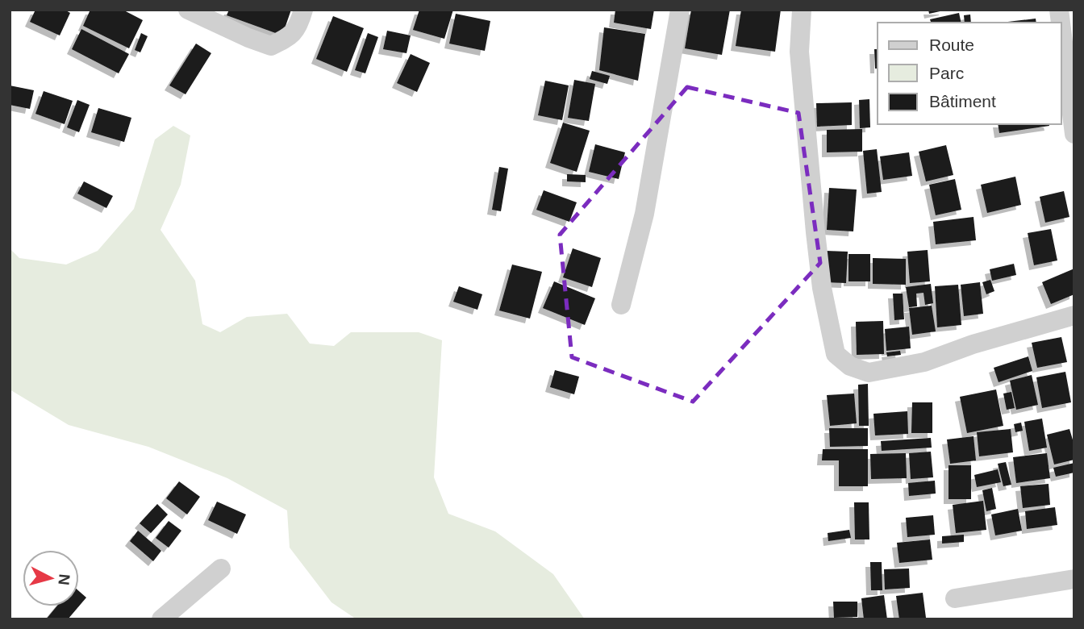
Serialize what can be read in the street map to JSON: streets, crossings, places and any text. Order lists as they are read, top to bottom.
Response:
{
  "legend": ["Route", "Parc", "Bâtiment"],
  "north": "right"
}
